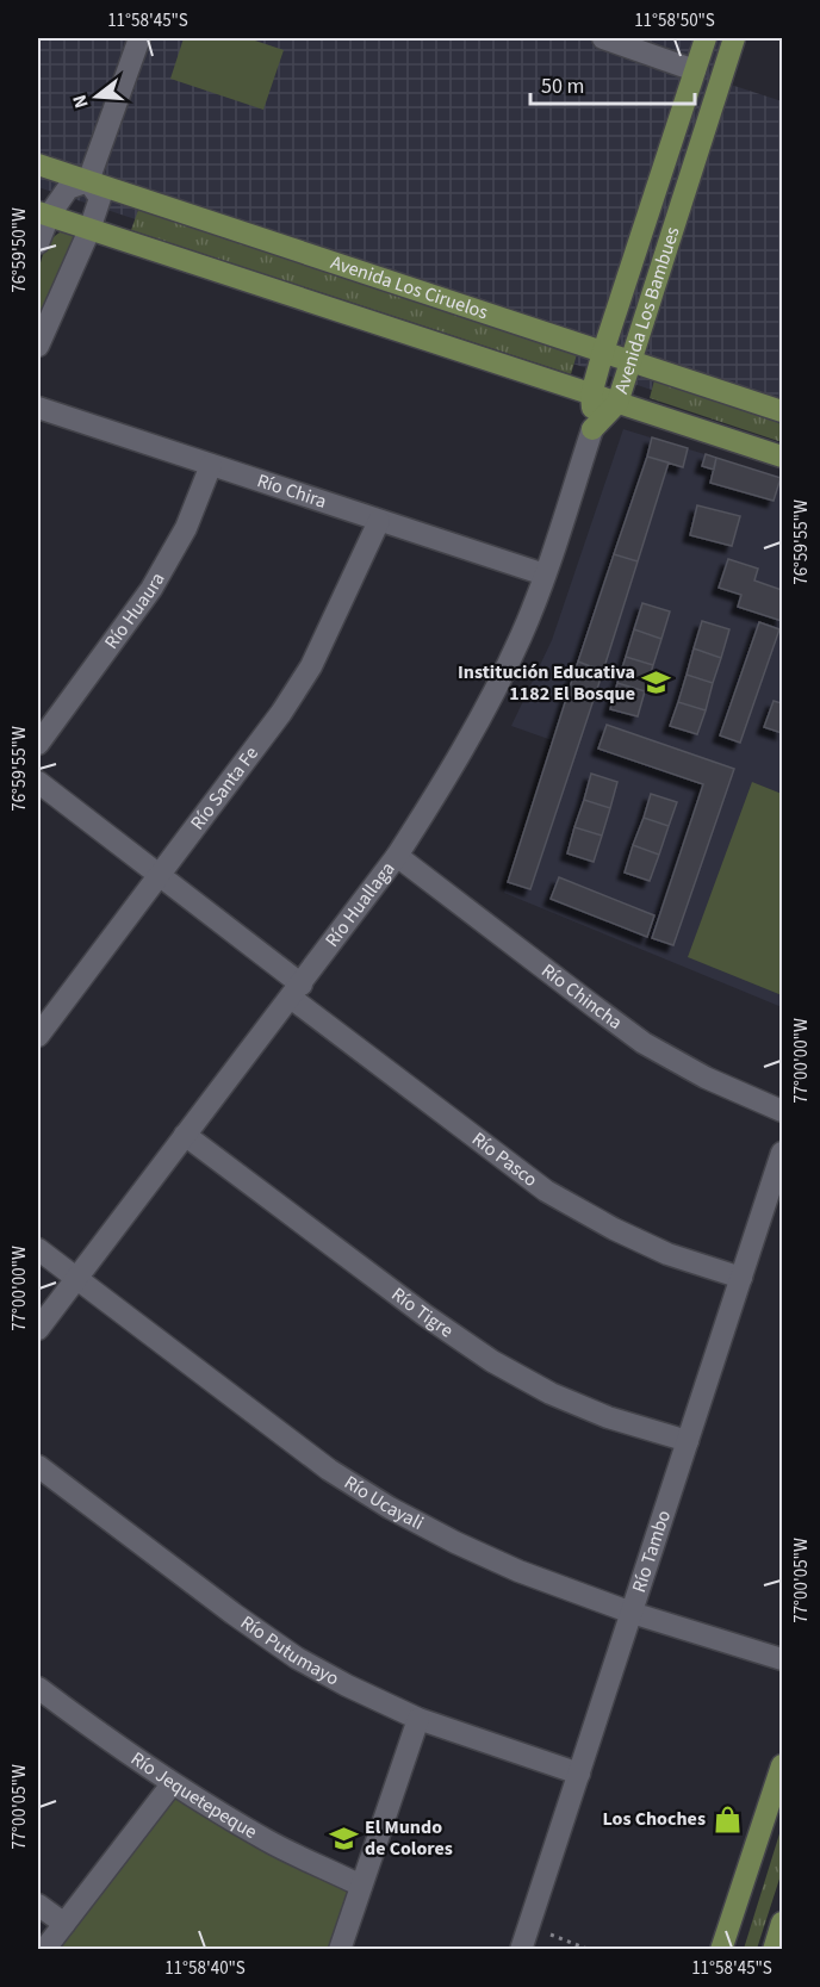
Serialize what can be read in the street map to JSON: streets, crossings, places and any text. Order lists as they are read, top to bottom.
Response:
{
  "streets": {
    "main road": ["Avenida Los Ciruelos", "Avenida Los Bambues"],
    "street": [
      "Río Chira",
      "Río Huaura",
      "Río Santa Fe",
      "Río Huallaga",
      "Río Chincha",
      "Río Pasco",
      "Río Tigre",
      "Río Ucayali",
      "Río Tambo",
      "Río Putumayo",
      "Río Jequetepeque"
    ]
  },
  "crossings": [
    ["Avenida Los Ciruelos", "Avenida Los Bambues"],
    ["Avenida Los Bambues", "Río Huallaga"],
    ["Río Chira", "Río Huaura"],
    ["Río Chira", "Río Santa Fe"],
    ["Río Chira", "Río Huallaga"],
    ["Río Santa Fe", "Río Pasco"],
    ["Río Huallaga", "Río Chincha"],
    ["Río Huallaga", "Río Pasco"],
    ["Río Huallaga", "Río Tigre"],
    ["Río Huallaga", "Río Ucayali"],
    ["Río Pasco", "Río Tambo"],
    ["Río Tigre", "Río Tambo"],
    ["Río Ucayali", "Río Tambo"],
    ["Río Tambo", "Río Putumayo"]
  ],
  "places": {
    "school or university": ["Institución Educativa 1182 El Bosque", "El Mundo de Colores"],
    "shop": ["Los Choches"]
  },
  "scale_bar": "50 m",
  "north": "left",
  "coordinates": [
    "11°58'45\"S",
    "11°58'50\"S",
    "76°59'50\"W",
    "76°59'55\"W",
    "77°00'00\"W",
    "77°00'05\"W",
    "11°58'40\"S"
  ]
}
